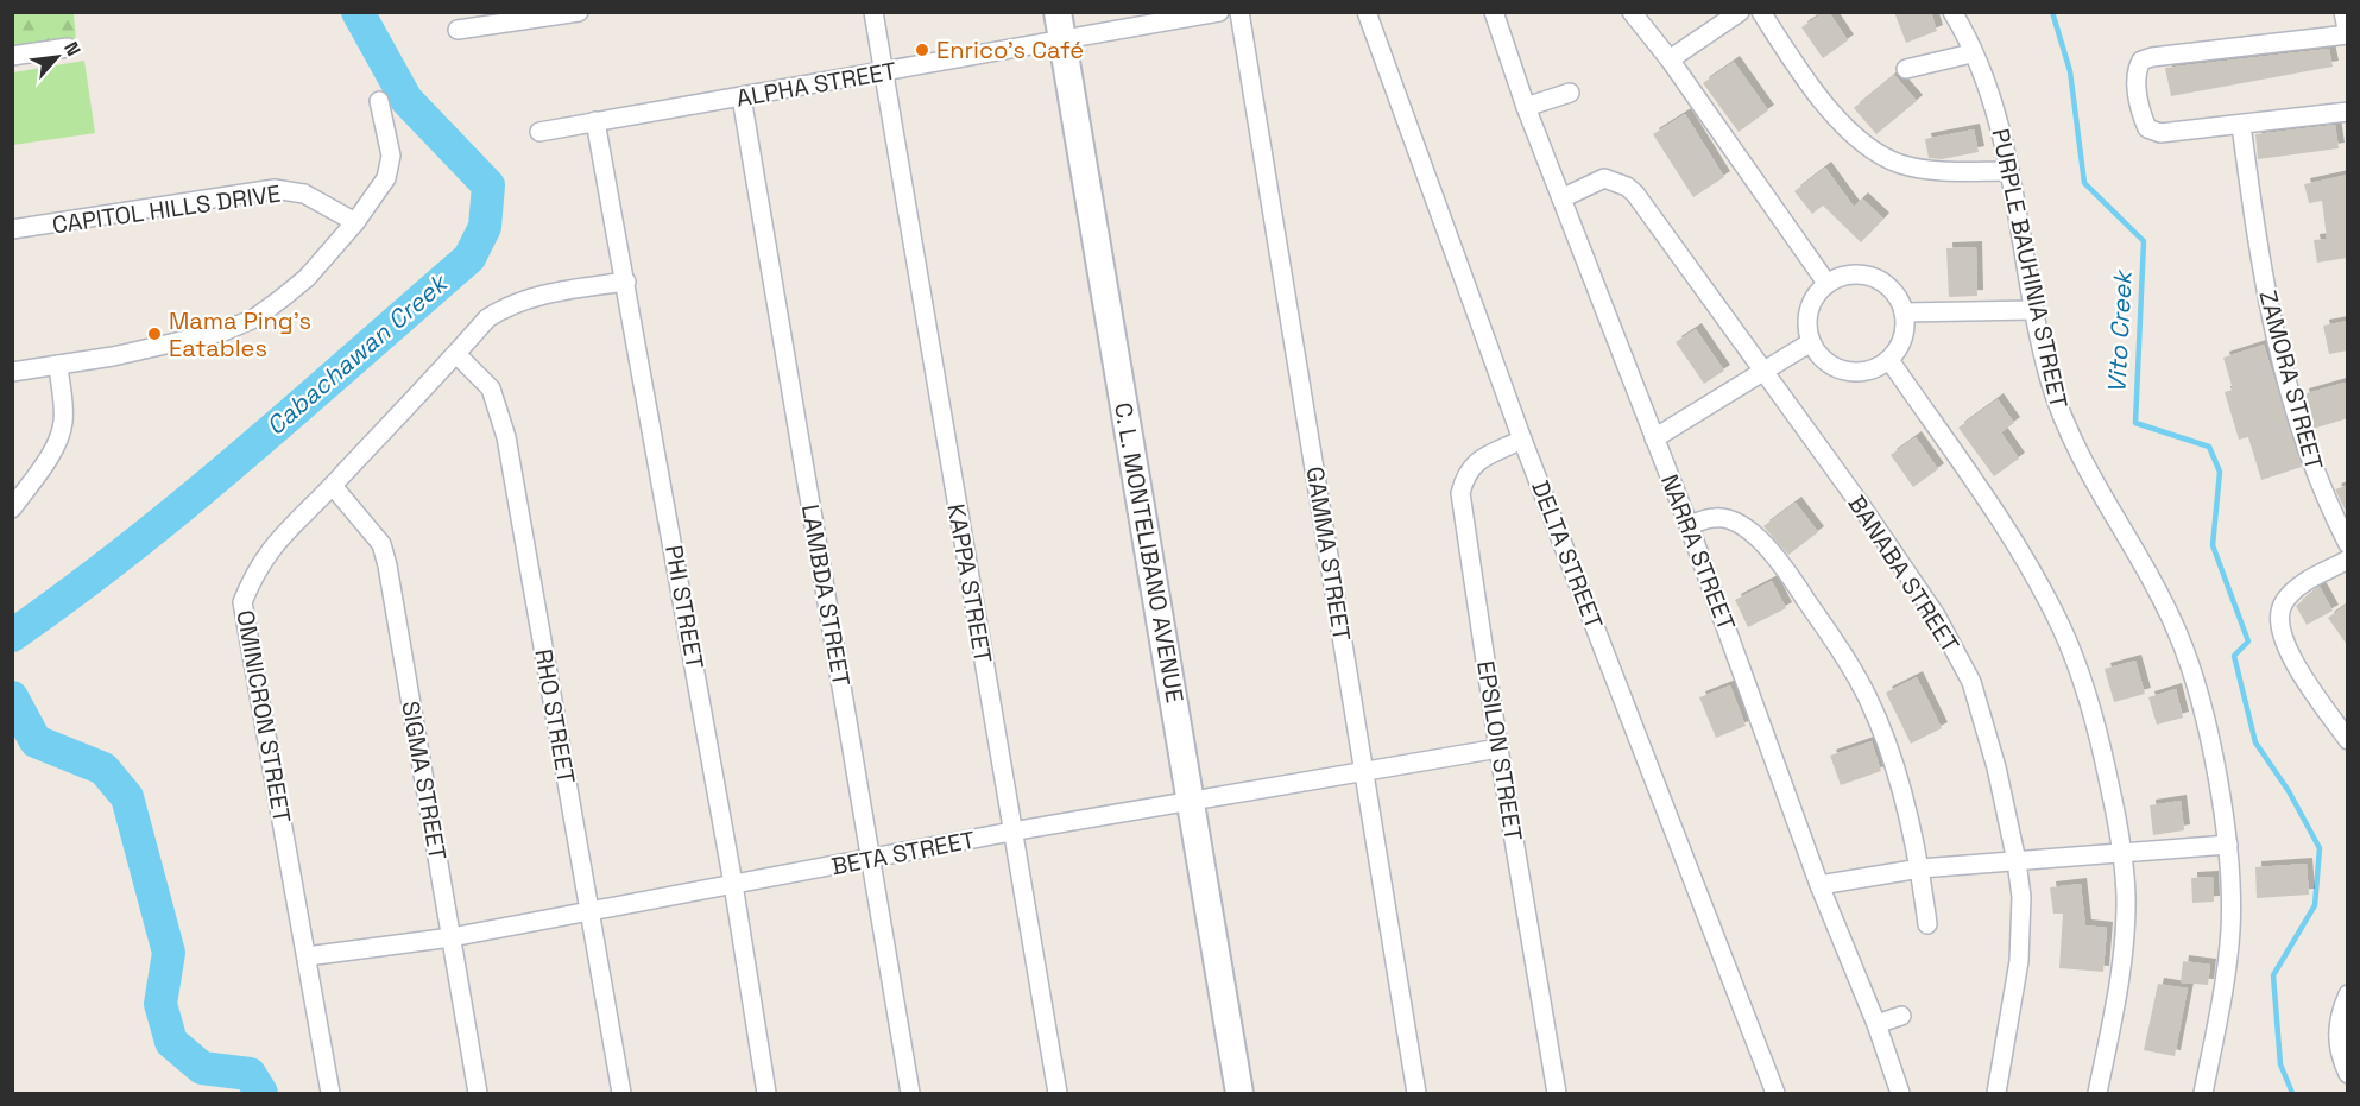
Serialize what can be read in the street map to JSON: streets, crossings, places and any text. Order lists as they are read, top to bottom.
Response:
{
  "streets": {
    "street": [
      "ALPHA STREET",
      "CAPITOL HILLS DRIVE",
      "PURPLE BAUHINIA STREET",
      "ZAMORA STREET",
      "C. L. MONTELIBANO AVENUE",
      "NARRA STREET",
      "GAMMA STREET",
      "DELTA STREET",
      "BANABA STREET",
      "KAPPA STREET",
      "LAMBDA STREET",
      "PHI STREET",
      "OMINICRON STREET",
      "RHO STREET",
      "EPSILON STREET",
      "SIGMA STREET",
      "BETA STREET"
    ]
  },
  "crossings": [
    ["ALPHA STREET", "C. L. MONTELIBANO AVENUE"],
    ["ALPHA STREET", "KAPPA STREET"],
    ["ALPHA STREET", "LAMBDA STREET"],
    ["ALPHA STREET", "PHI STREET"],
    ["C. L. MONTELIBANO AVENUE", "BETA STREET"],
    ["NARRA STREET", "BANABA STREET"],
    ["GAMMA STREET", "BETA STREET"],
    ["DELTA STREET", "EPSILON STREET"],
    ["KAPPA STREET", "BETA STREET"],
    ["LAMBDA STREET", "BETA STREET"],
    ["PHI STREET", "OMINICRON STREET"],
    ["PHI STREET", "BETA STREET"],
    ["OMINICRON STREET", "RHO STREET"],
    ["OMINICRON STREET", "SIGMA STREET"],
    ["OMINICRON STREET", "BETA STREET"],
    ["RHO STREET", "BETA STREET"],
    ["EPSILON STREET", "BETA STREET"],
    ["SIGMA STREET", "BETA STREET"]
  ],
  "water": ["Vito Creek", "Cabachawan Creek"],
  "places": ["Enrico's Café", "Mama Ping's Eatables"],
  "north": "top right"
}
